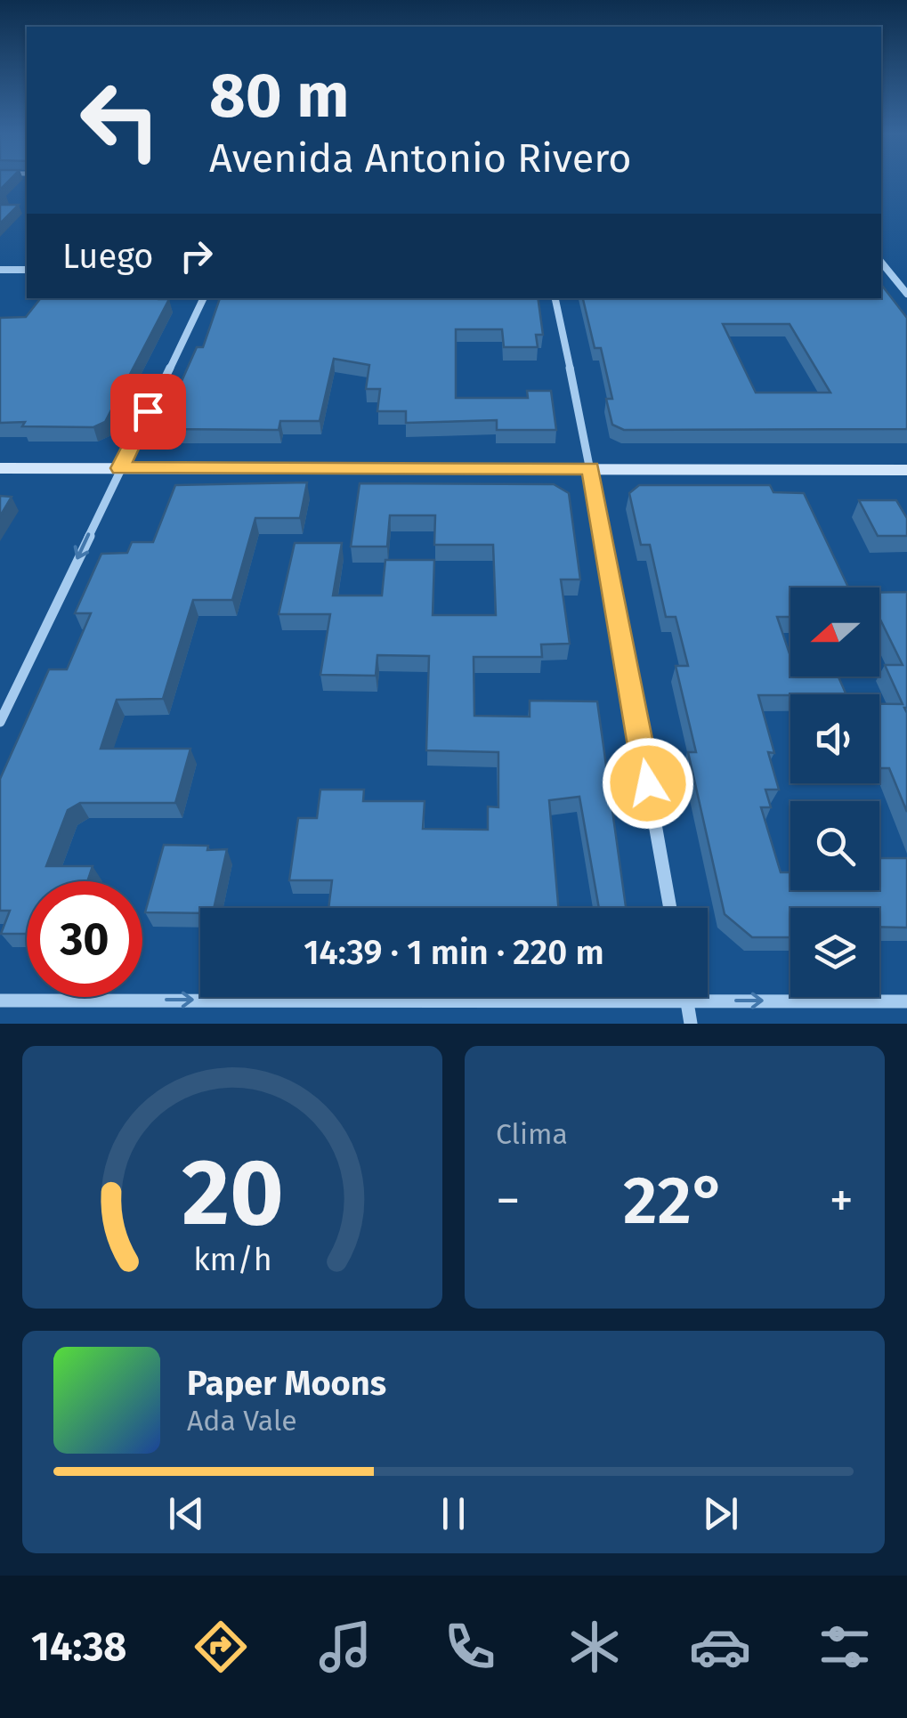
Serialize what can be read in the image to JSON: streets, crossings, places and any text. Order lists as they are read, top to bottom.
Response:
{
  "north": "left",
  "page": {
    "turn": ["80 m", "Avenida Antonio Rivero"],
    "then": "Luego",
    "limit": "30",
    "trip": "14:39 · 1 min · 220 m",
    "tile": "Clima",
    "heat": ["−", "22°", "+"],
    "song": ["Paper Moons", "Ada Vale"],
    "tabs": "14:38",
    "gauge": ["20", "km/h"]
  }
}
